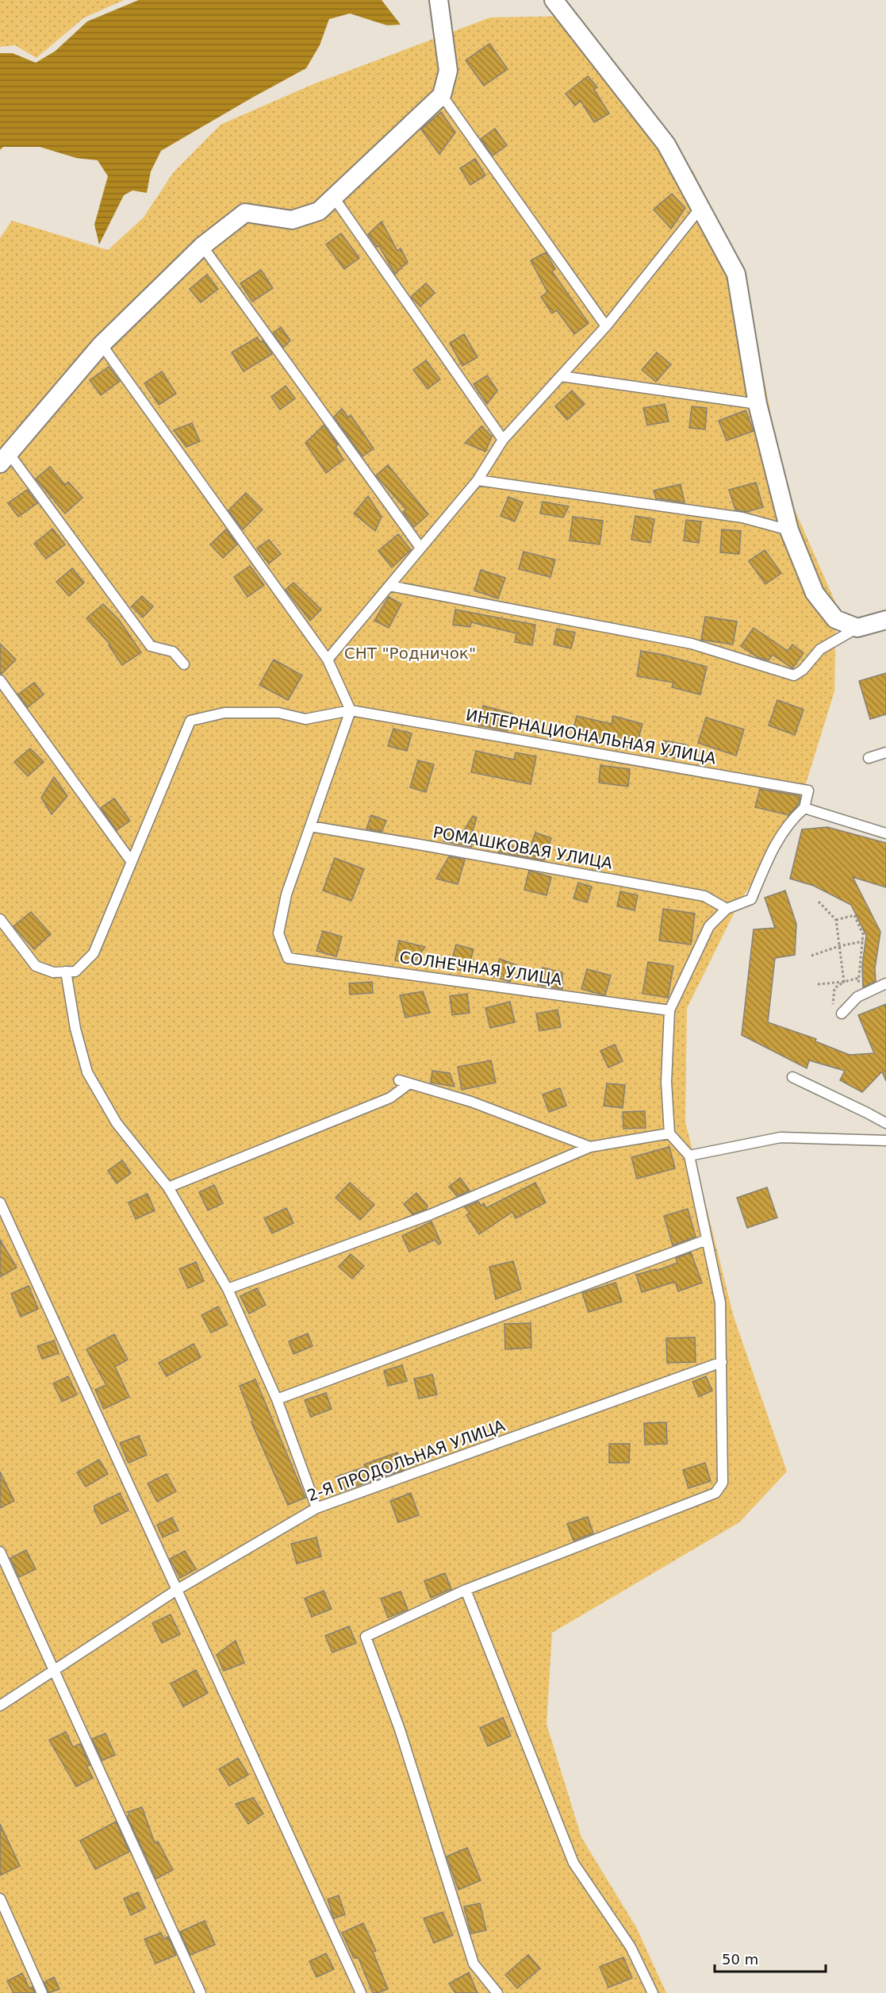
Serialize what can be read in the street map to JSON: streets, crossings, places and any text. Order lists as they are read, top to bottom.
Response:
{
  "streets": {
    "lane": [
      "ИНТЕРНАЦИОНАЛЬНАЯ УЛИЦА",
      "РОМАШКОВАЯ УЛИЦА",
      "СОЛНЕЧНАЯ УЛИЦА",
      "2-Я ПРОДОЛЬНАЯ УЛИЦА"
    ]
  },
  "crossings": [
    ["РОМАШКОВАЯ УЛИЦА", "СОЛНЕЧНАЯ УЛИЦА"]
  ],
  "parks": ["СНТ \"Родничок\""],
  "scale_bar": "50 m"
}
